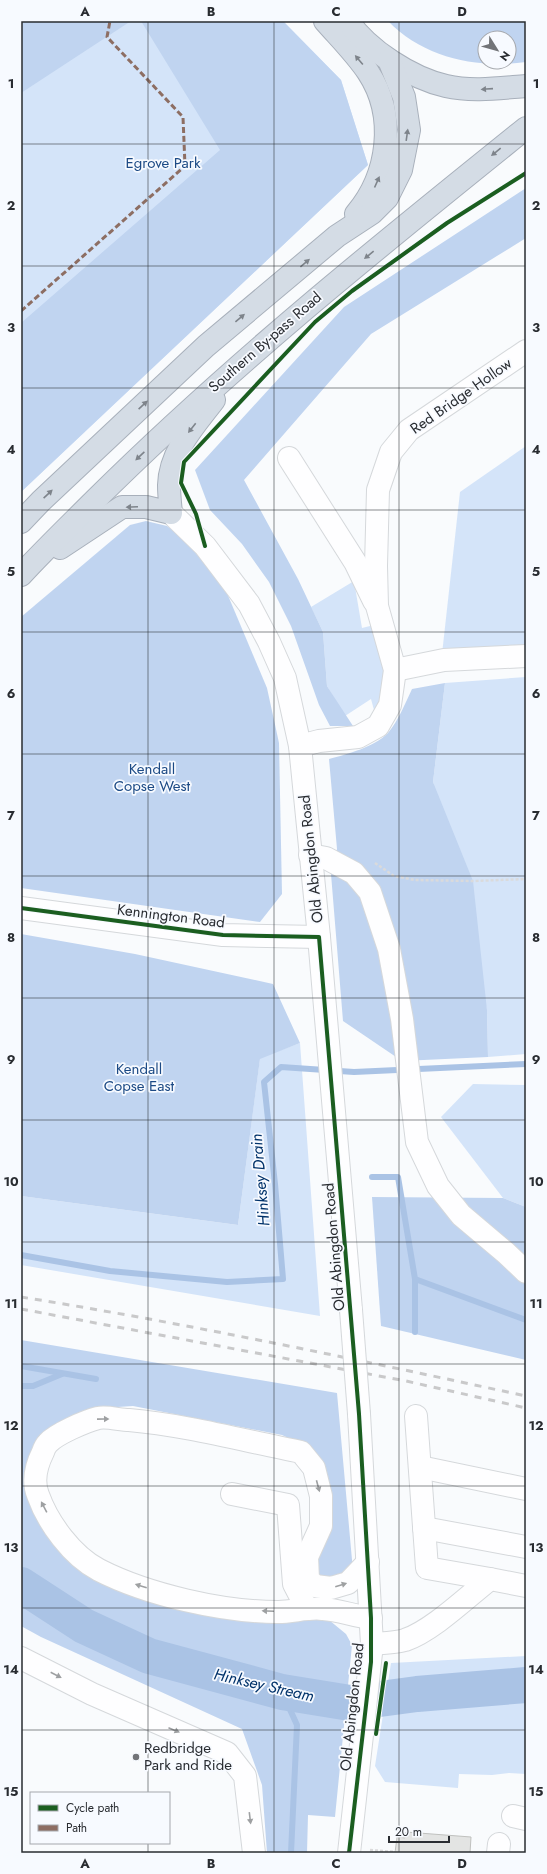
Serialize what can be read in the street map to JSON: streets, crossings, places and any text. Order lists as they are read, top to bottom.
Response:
{
  "streets": {
    "highway": ["Southern By-pass Road"],
    "street": ["Red Bridge Hollow", "Old Abingdon Road", "Kennington Road"]
  },
  "crossings": [
    ["Red Bridge Hollow", "Old Abingdon Road"],
    ["Old Abingdon Road", "Kennington Road"]
  ],
  "water": ["Hinksey Drain", "Hinksey Stream"],
  "parks": ["Egrove Park", "Kendall Copse West", "Kendall Copse East"],
  "places": ["Redbridge Park and Ride"],
  "legend": ["Cycle path", "Path"],
  "scale_bar": "20 m",
  "north": "bottom right",
  "grid": {
    "columns": [
      "A",
      "B",
      "C",
      "D"
    ],
    "rows": [
      "1",
      "2",
      "3",
      "4",
      "5",
      "6",
      "7",
      "8",
      "9",
      "10",
      "11",
      "12",
      "13",
      "14",
      "15"
    ]
  }
}
